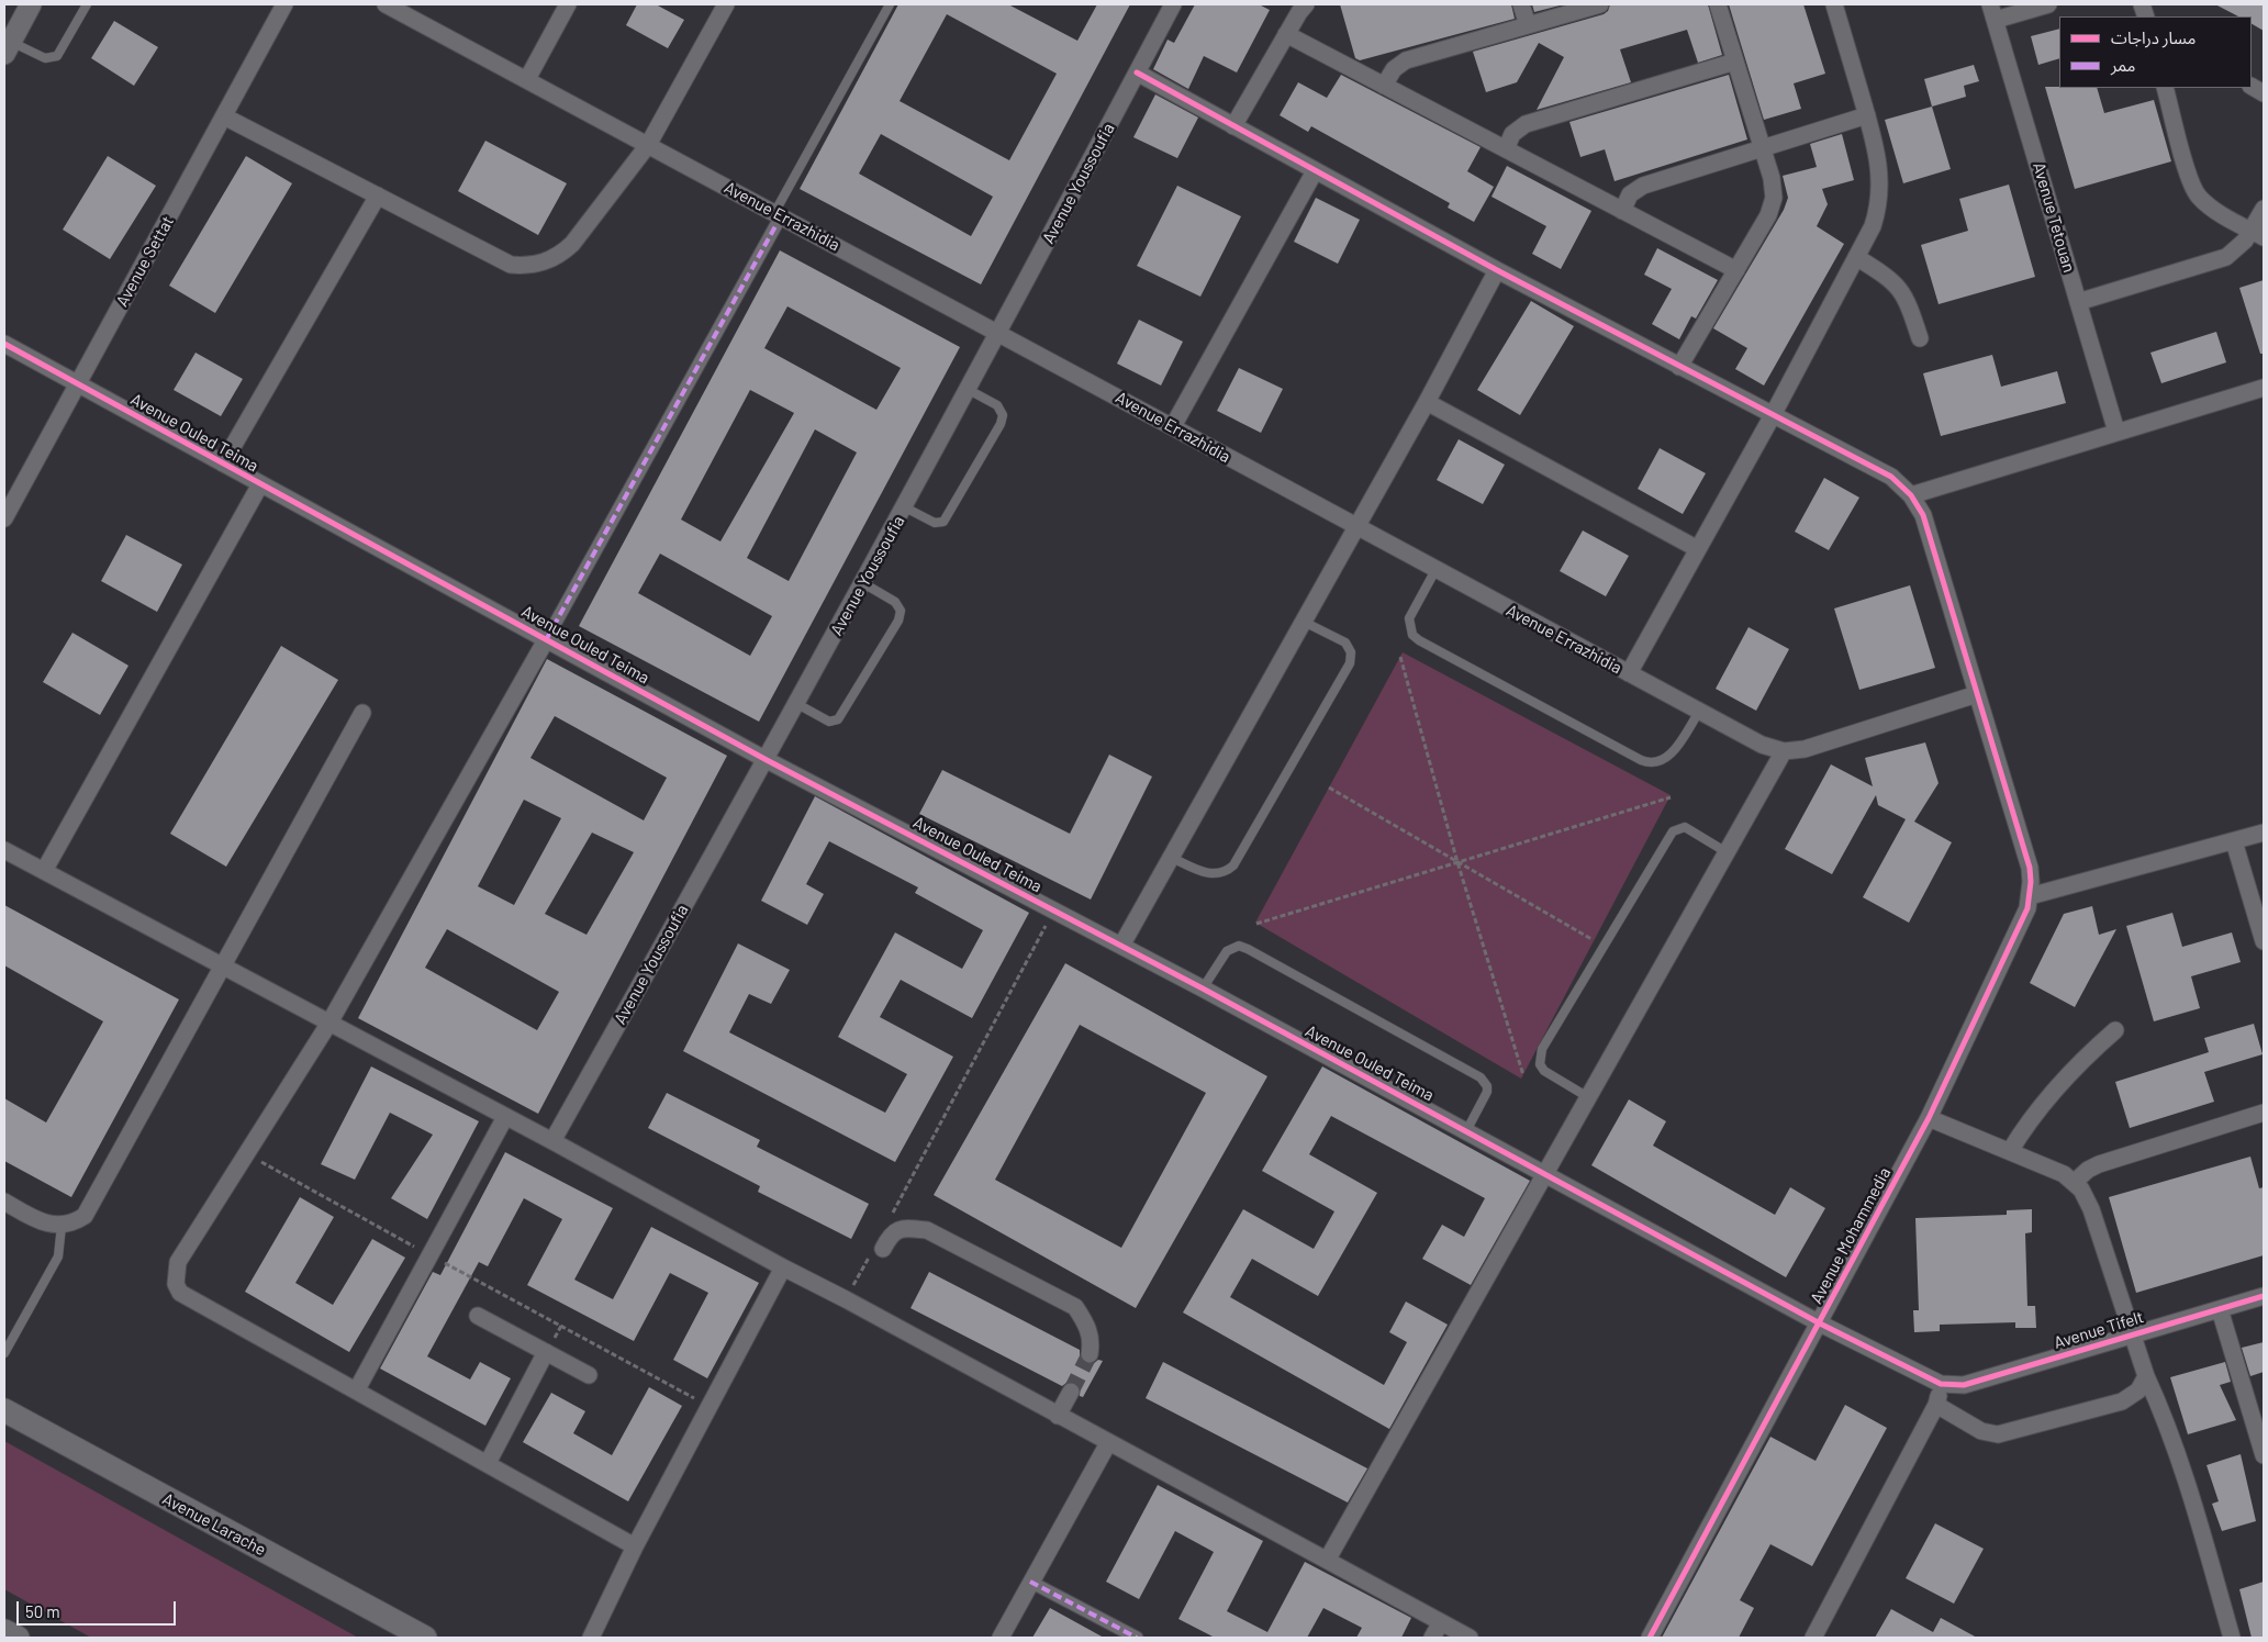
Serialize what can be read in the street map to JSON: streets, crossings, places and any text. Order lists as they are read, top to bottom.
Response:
{
  "streets": {
    "main road": ["Avenue Larache"],
    "street": [
      "Avenue Youssoufia",
      "Avenue Errazhidia",
      "Avenue Tetouan",
      "Avenue Settat",
      "Avenue Ouled Teima",
      "Avenue Mohammedia",
      "Avenue Tifelt"
    ]
  },
  "crossings": [
    ["Avenue Youssoufia", "Avenue Errazhidia"],
    ["Avenue Youssoufia", "Avenue Ouled Teima"],
    ["Avenue Errazhidia", "Avenue Mohammedia"],
    ["Avenue Settat", "Avenue Ouled Teima"],
    ["Avenue Ouled Teima", "Avenue Mohammedia"],
    ["Avenue Ouled Teima", "Avenue Tifelt"]
  ],
  "legend": ["مسار دراجات", "ممر"],
  "scale_bar": "50 m"
}
